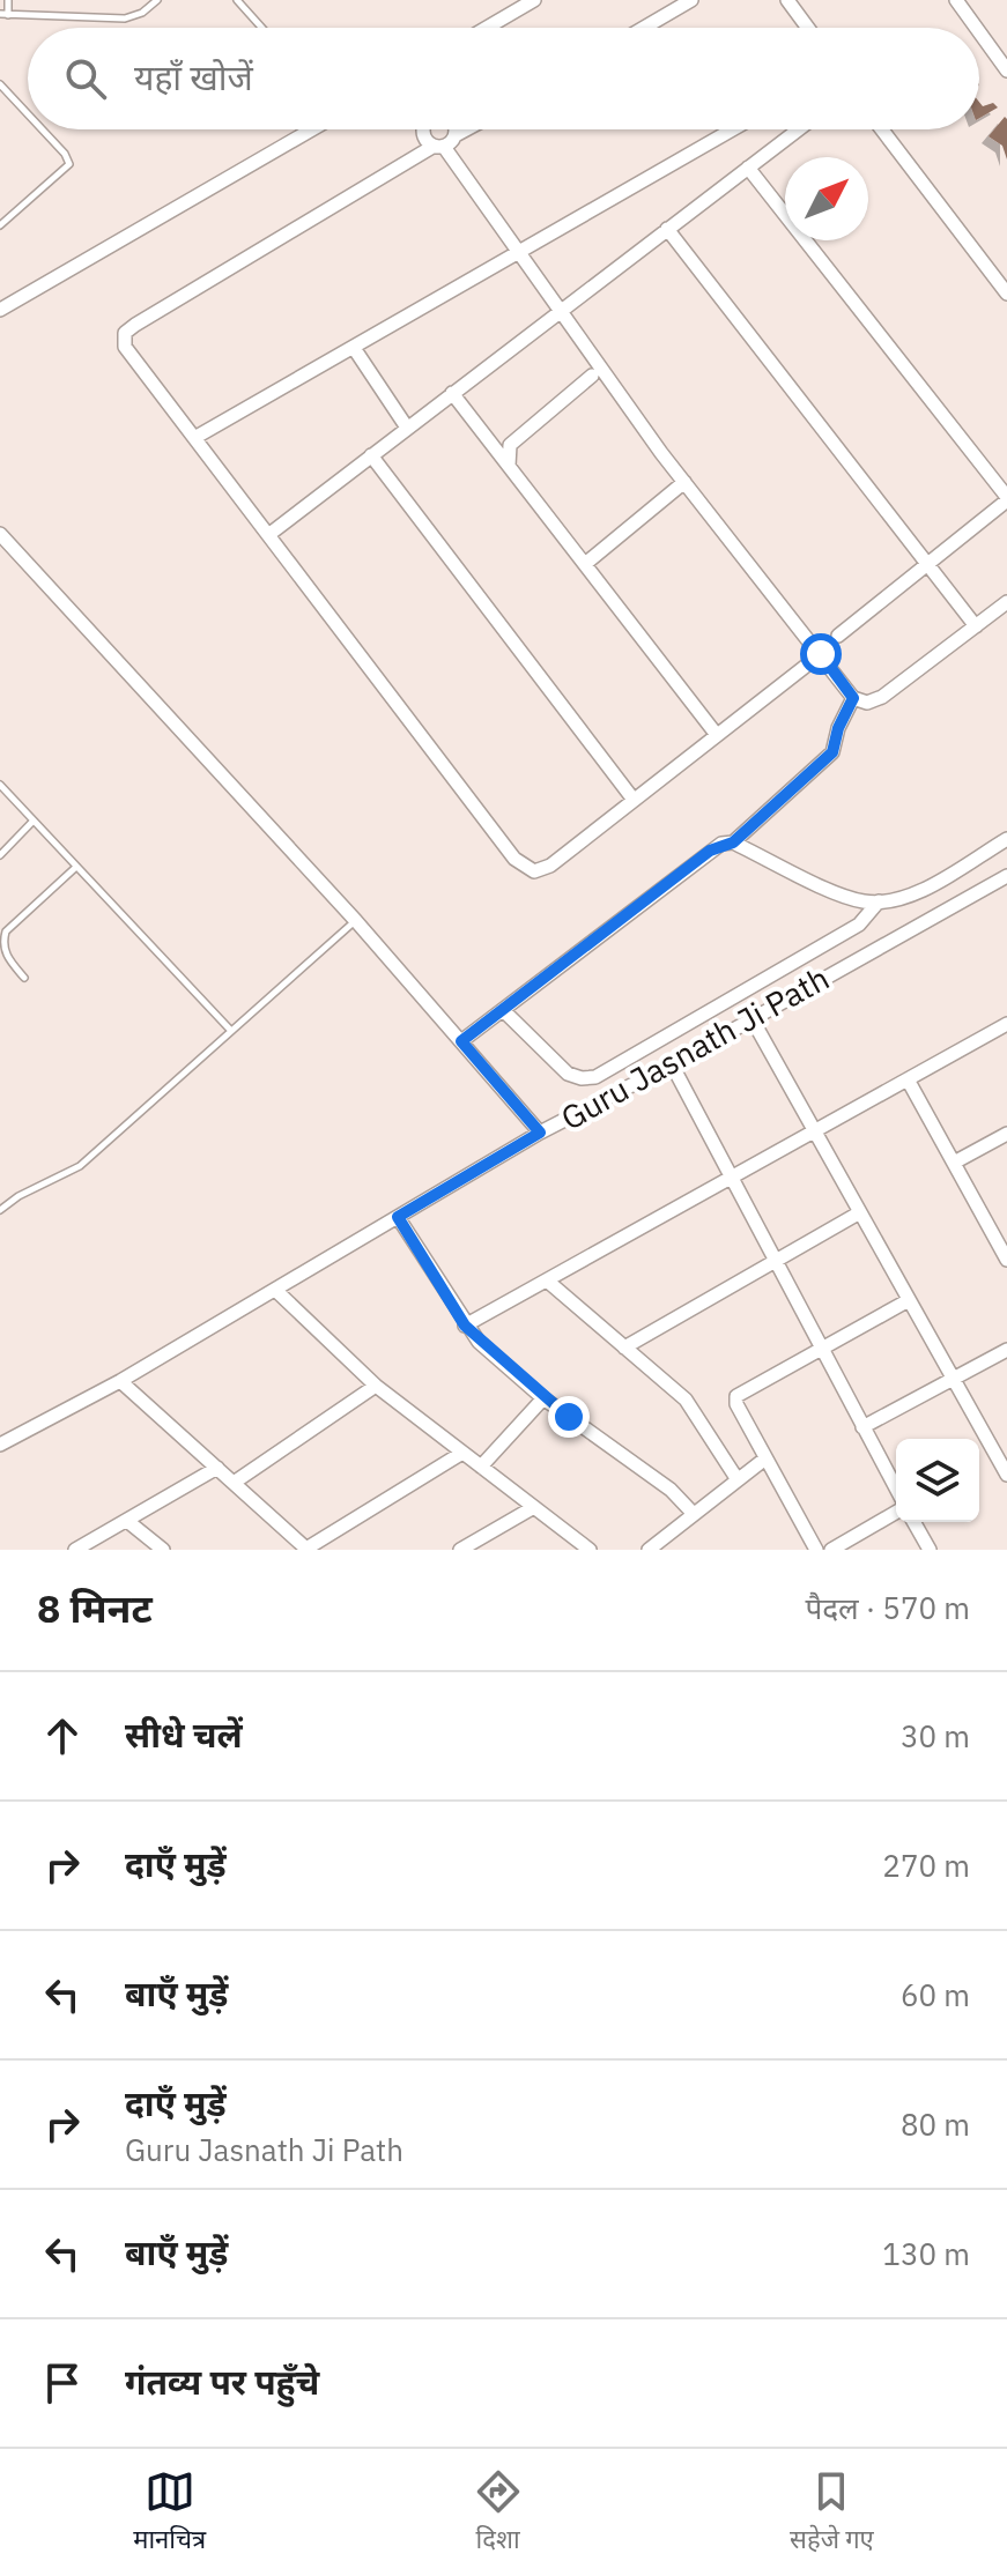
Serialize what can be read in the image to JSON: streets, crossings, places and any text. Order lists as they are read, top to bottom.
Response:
{
  "streets": {
    "street": ["Guru Jasnath Ji Path"]
  },
  "north": "top right",
  "page": {
    "search": "यहाँ खोजें",
    "heading": ["8 मिनट", "पैदल · 570 m"],
    "list": [
      ["सीधे चलें", "30 m"],
      ["दाएँ मुड़ें", "270 m"],
      ["बाएँ मुड़ें", "60 m"],
      ["दाएँ मुड़ें", "Guru Jasnath Ji Path", "80 m"],
      ["बाएँ मुड़ें", "130 m"],
      "गंतव्य पर पहुँचे"
    ],
    "nav": ["मानचित्र", "दिशा", "सहेजे गए"]
  }
}
